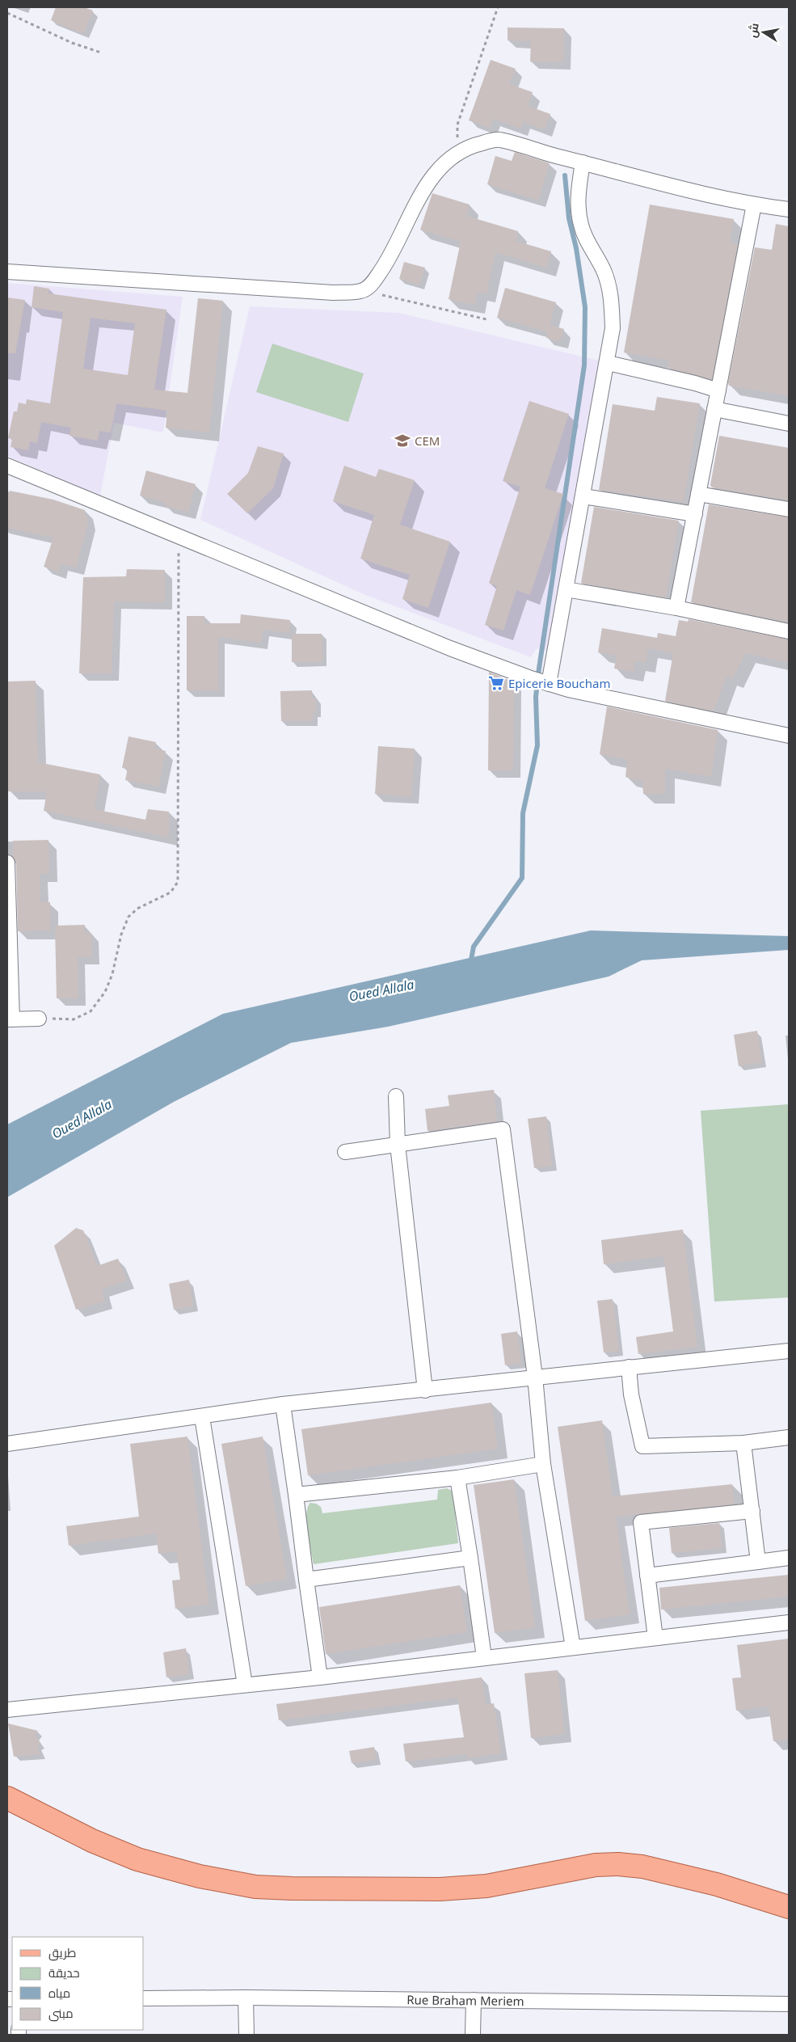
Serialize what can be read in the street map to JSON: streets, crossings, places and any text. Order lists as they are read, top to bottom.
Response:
{
  "streets": {
    "street": ["Rue Braham Meriem"]
  },
  "water": ["Oued Allala"],
  "places": {
    "school or university": ["CEM"],
    "supermarket": ["Epicerie Boucham"]
  },
  "legend": [
    "طريق",
    "حديقة",
    "مياه",
    "مبنى"
  ],
  "north": "left"
}
